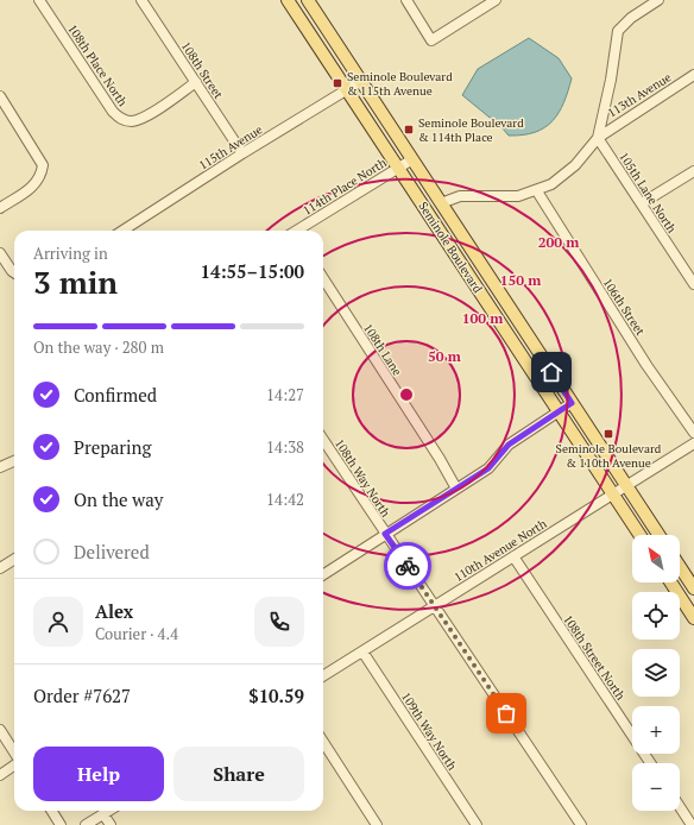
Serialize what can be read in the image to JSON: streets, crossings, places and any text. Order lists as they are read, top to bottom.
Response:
{
  "streets": {
    "main road": ["Seminole Boulevard"],
    "street": [
      "108th Place North",
      "108th Street",
      "113th Avenue",
      "115th Avenue",
      "114th Place North",
      "105th Lane North",
      "106th Street",
      "108th Lane",
      "108th Way North",
      "110th Avenue North",
      "108th Street North",
      "109th Way North"
    ]
  },
  "crossings": [
    ["108th Place North", "108th Street"],
    ["108th Street", "115th Avenue"],
    ["113th Avenue", "105th Lane North"],
    ["115th Avenue", "Seminole Boulevard"],
    ["114th Place North", "Seminole Boulevard"],
    ["Seminole Boulevard", "110th Avenue North"],
    ["108th Way North", "110th Avenue North"],
    ["110th Avenue North", "108th Street North"],
    ["110th Avenue North", "109th Way North"]
  ],
  "places": {
    "transit": ["Seminole Boulevard & 115th Avenue", "Seminole Boulevard & 114th Place", "Seminole Boulevard & 110th Avenue"]
  },
  "north": "top left",
  "page": {
    "heading": ["3 min", "Arriving in", "14:55–15:00"],
    "panel": [
      "Alex",
      "Courier · 4.4",
      "Order #7627",
      "$10.59"
    ],
    "bar": "On the way · 280 m",
    "list": [
      ["Confirmed", "14:27"],
      ["Preparing", "14:38"],
      ["On the way", "14:42"],
      "Delivered"
    ],
    "map_buttons": ["+", "−"],
    "buttons": ["Help", "Share"]
  },
  "rings": [
    "200 m",
    "150 m",
    "100 m",
    "50 m"
  ]
}
